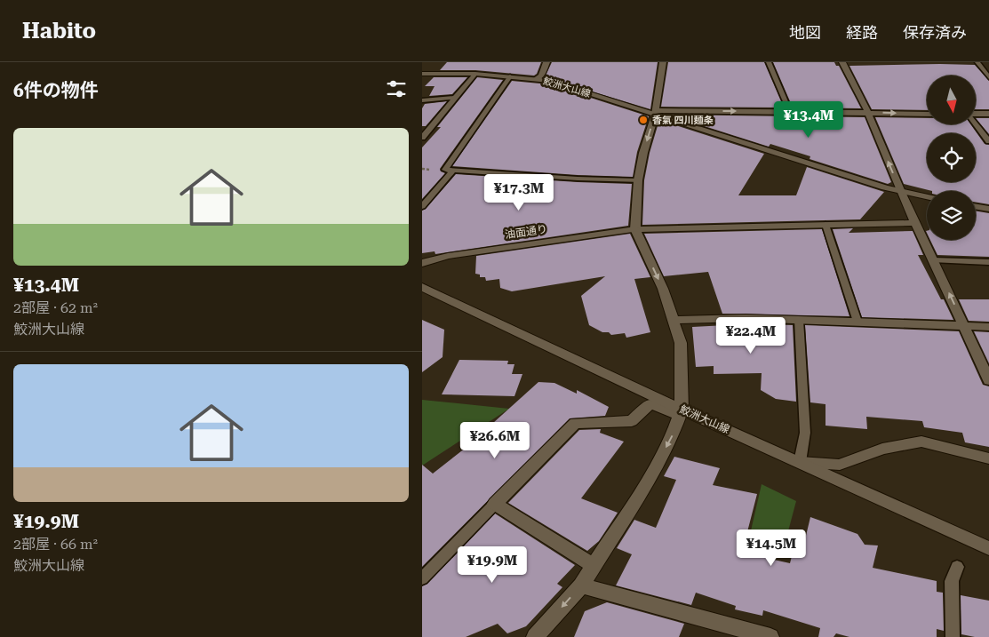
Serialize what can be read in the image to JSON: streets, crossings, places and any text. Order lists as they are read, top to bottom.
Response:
{
  "streets": {
    "street": ["鮫洲大山線", "油面通り"]
  },
  "places": ["香氣 四川麺条"],
  "north": "bottom",
  "page": {
    "header": "Habito",
    "nav": ["地図", "経路", "保存済み"],
    "heading": "6件の物件",
    "price": [
      "¥13.4M",
      "¥17.3M",
      "¥22.4M",
      "¥26.6M",
      "¥14.5M",
      "¥19.9M"
    ],
    "list": [
      {
        "name": "¥13.4M",
        "note": "2部屋 · 62 m² · 鮫洲大山線"
      },
      {
        "name": "¥19.9M",
        "note": "2部屋 · 66 m² · 鮫洲大山線"
      }
    ]
  }
}
